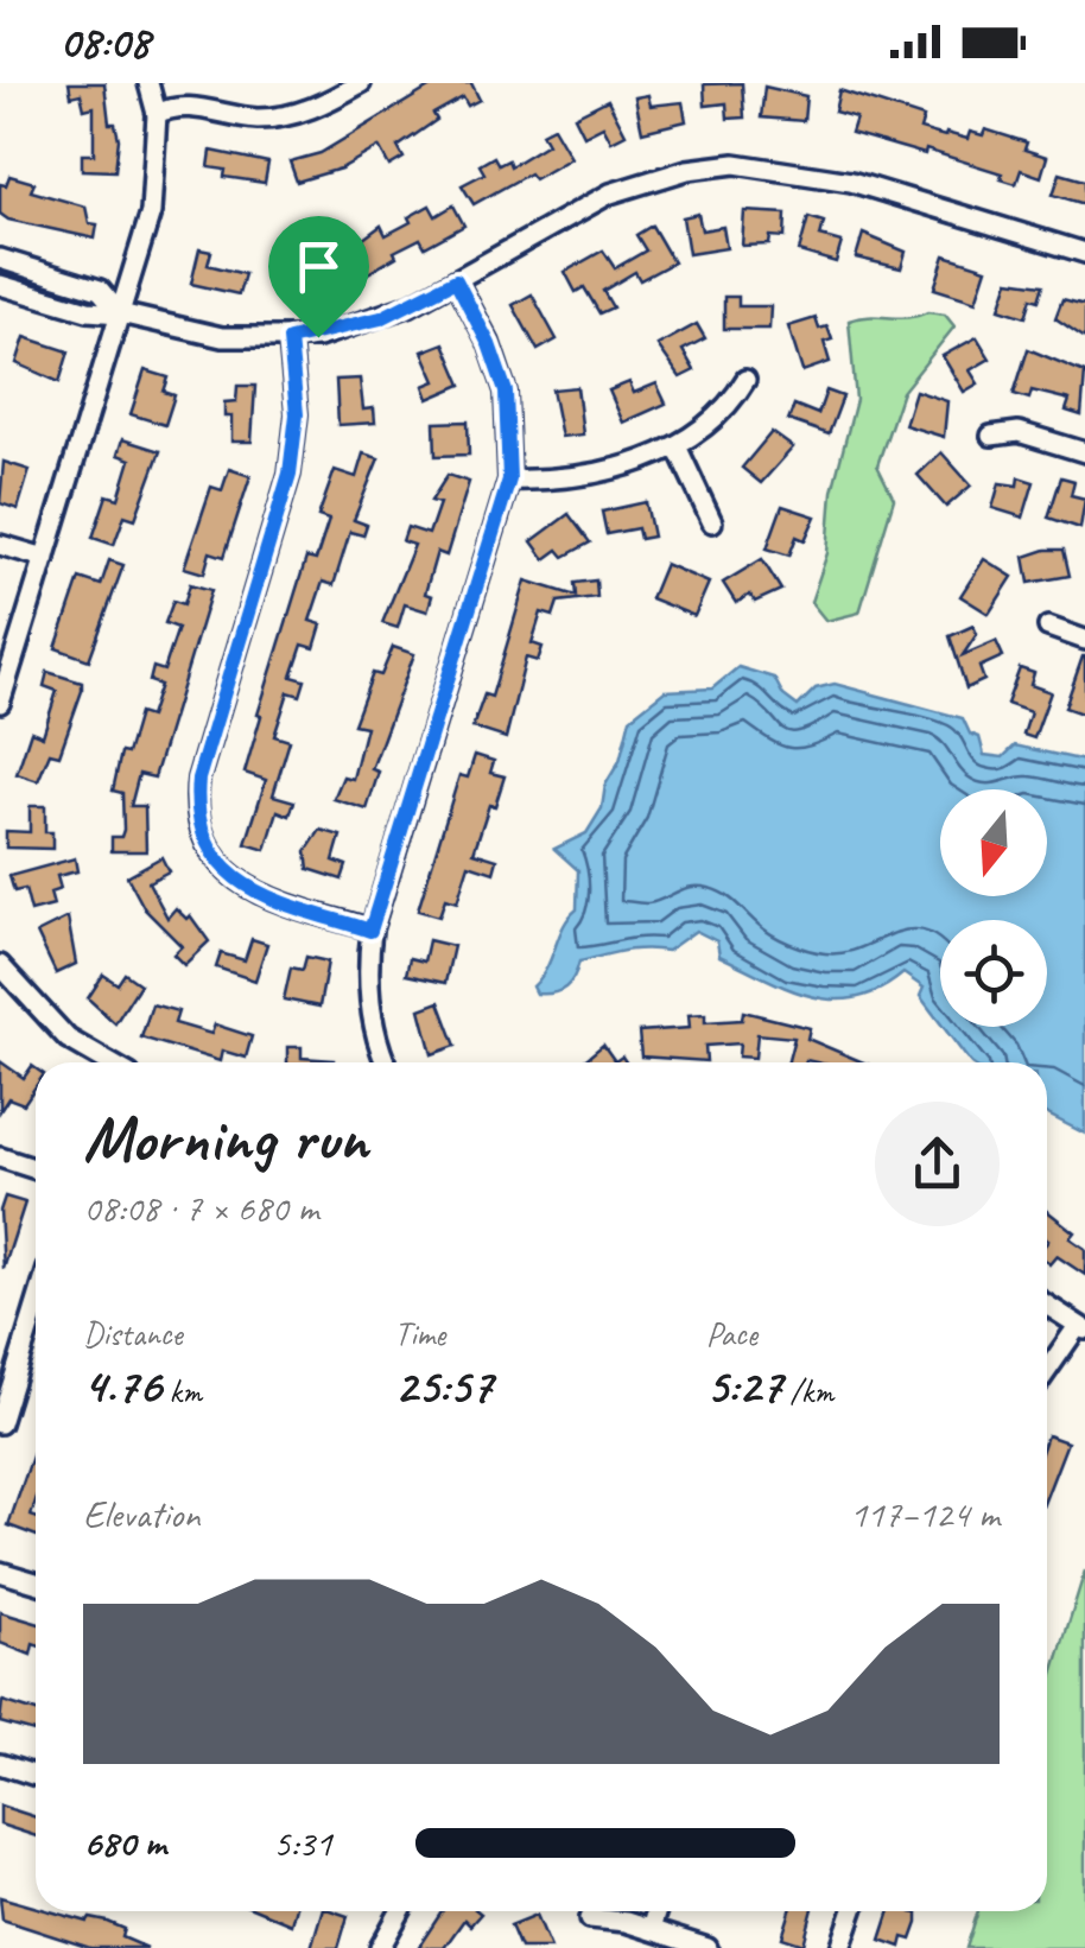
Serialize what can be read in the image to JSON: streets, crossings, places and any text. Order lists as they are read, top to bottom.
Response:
{
  "north": "bottom",
  "page": {
    "status": "08:08",
    "heading": ["Morning run", "08:08 · 7 × 680 m"],
    "stats": [
      ["Distance", "4.76 km"],
      ["Time", "25:57"],
      ["Pace", "5:27 /km"]
    ],
    "chart": ["Elevation", "117–124 m"],
    "list": [
      {
        "name": "680 m",
        "note": "5:31"
      }
    ]
  }
}
